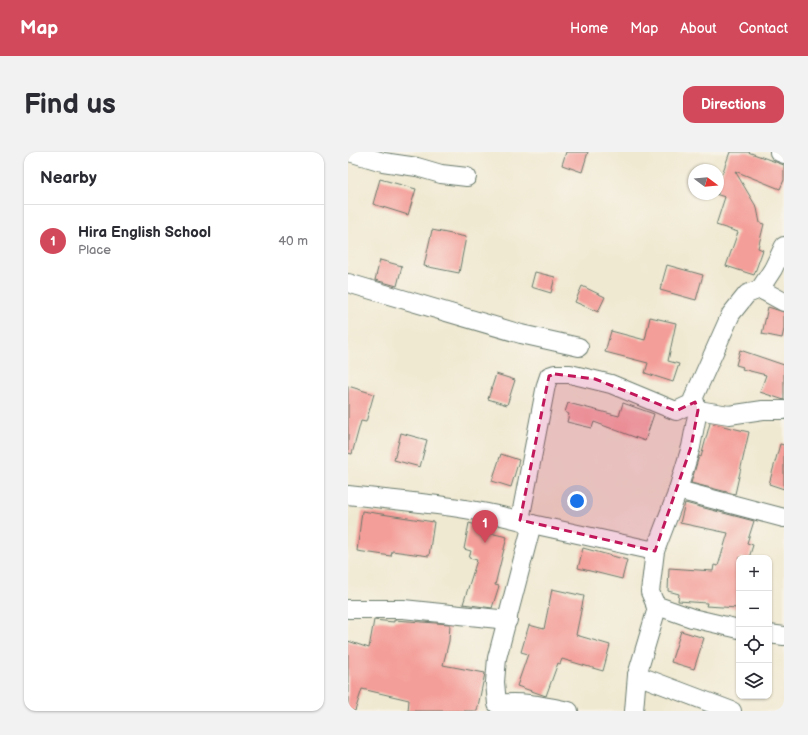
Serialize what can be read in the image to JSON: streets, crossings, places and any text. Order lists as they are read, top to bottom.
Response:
{
  "north": "right",
  "page": {
    "header": "Map",
    "nav": [
      "Home",
      "Map",
      "About",
      "Contact"
    ],
    "buttons": "Directions",
    "title": "Find us",
    "heading": "Nearby",
    "list": [
      {
        "mark": "1",
        "name": "Hira English School",
        "note": "Place",
        "value": "40 m"
      }
    ],
    "pins": "1",
    "map_buttons": ["+", "−"]
  }
}
